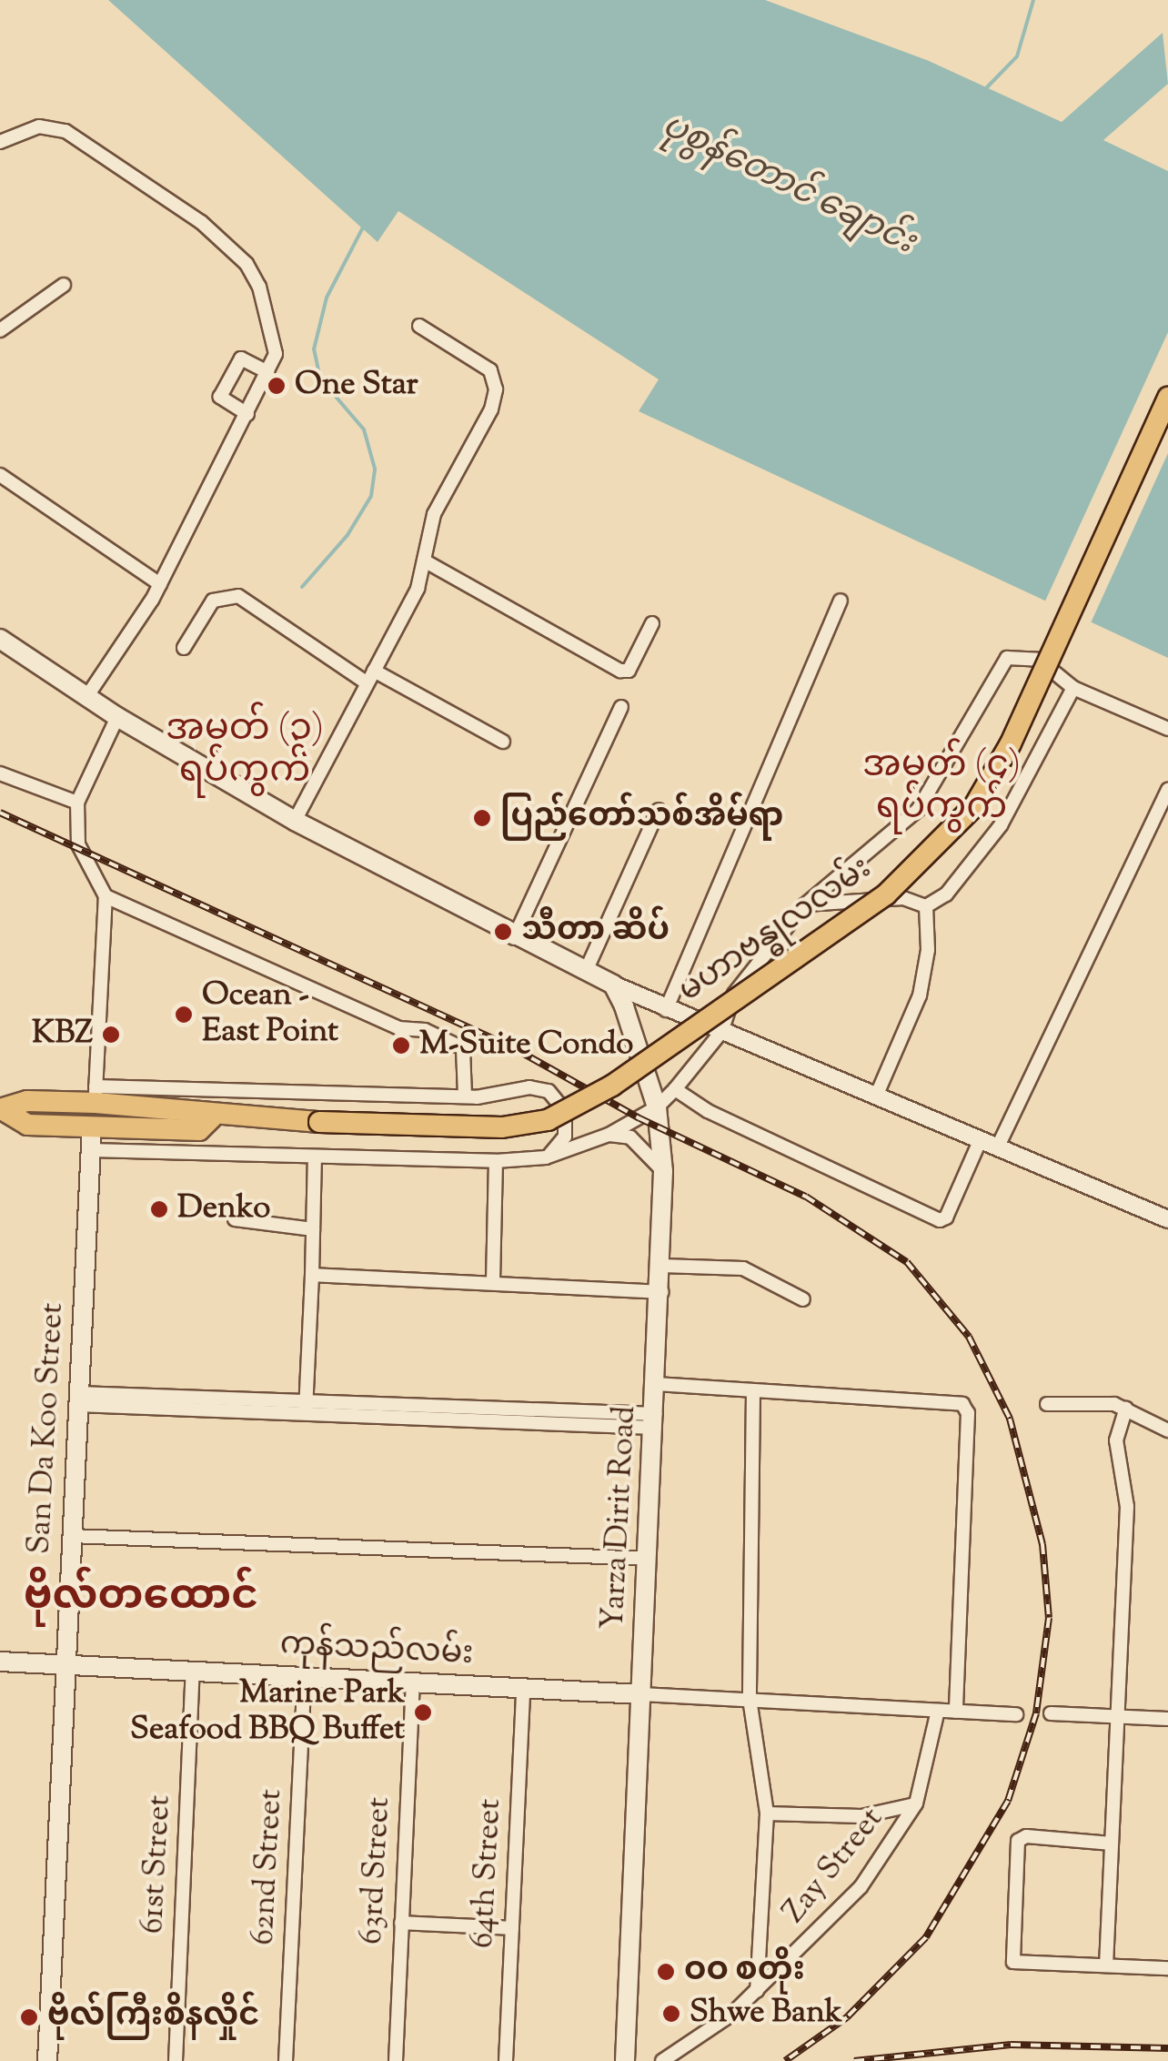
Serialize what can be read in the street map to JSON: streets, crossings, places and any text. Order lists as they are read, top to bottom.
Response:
{
  "streets": {
    "main road": [
      "မဟာဗန္ဓုလလမ်း",
      "San Da Koo Street",
      "Yarza Dirit Road",
      "ကုန်သည်လမ်း"
    ],
    "street": [
      "61st Street",
      "Zay Street",
      "62nd Street",
      "63rd Street",
      "64th Street"
    ]
  },
  "crossings": [
    ["မဟာဗန္ဓုလလမ်း", "San Da Koo Street"],
    ["San Da Koo Street", "ကုန်သည်လမ်း"],
    ["Yarza Dirit Road", "ကုန်သည်လမ်း"],
    ["ကုန်သည်လမ်း", "61st Street"],
    ["ကုန်သည်လမ်း", "62nd Street"],
    ["ကုန်သည်လမ်း", "63rd Street"],
    ["ကုန်သည်လမ်း", "64th Street"]
  ],
  "districts": ["အမှတ် (၃) ရပ်ကွက်", "အမှတ် (၄) ရပ်ကွက်", "ဗိုလ်တထောင်"],
  "water": ["ပုစွန်တောင် ချောင်း"],
  "places": [
    "One Star",
    "ပြည်တော်သစ်အိမ််ရာ",
    "သီတာ ဆိပ်",
    "Ocean - East Point",
    "KBZ",
    "M-Suite Condo",
    "Denko",
    "Marine Park Seafood BBQ Buffet",
    "ဝဝ စတိုး",
    "Shwe Bank",
    "ဗိုလ်ကြီးစိနလှိုင်"
  ]
}
